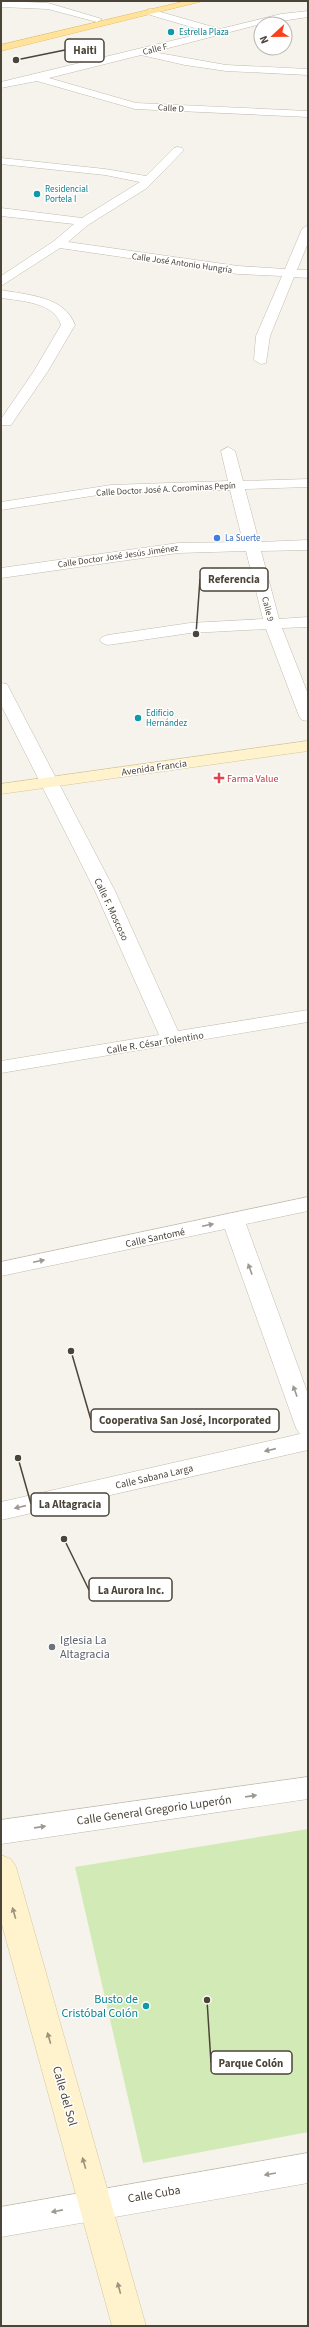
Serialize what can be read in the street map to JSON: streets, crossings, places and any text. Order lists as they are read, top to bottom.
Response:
{
  "streets": {
    "main road": ["Avenida Francia", "Calle del Sol"],
    "street": [
      "Calle F",
      "Calle D",
      "Calle José Antonio Hungría",
      "Calle Doctor José A. Corominas Pepín",
      "Calle Doctor José Jesús Jiménez",
      "Calle 9",
      "Calle F. Moscoso",
      "Calle R. César Tolentino",
      "Calle Santomé",
      "Calle Sabana Larga",
      "Calle General Gregorio Luperón",
      "Calle Cuba"
    ]
  },
  "crossings": [
    ["Calle F", "Calle D"],
    ["Calle Doctor José A. Corominas Pepín", "Calle 9"],
    ["Calle Doctor José Jesús Jiménez", "Calle 9"],
    ["Avenida Francia", "Calle F. Moscoso"],
    ["Calle F. Moscoso", "Calle R. César Tolentino"],
    ["Calle del Sol", "Calle Cuba"]
  ],
  "one_way": [
    "Calle Santomé",
    "Calle Sabana Larga",
    "Calle General Gregorio Luperón",
    "Calle del Sol",
    "Calle Cuba"
  ],
  "places": {
    "other": [
      "Estrella Plaza",
      "Haiti",
      "Residencial Portela I",
      "La Suerte",
      "Referencia",
      "Edificio Hernández",
      "Cooperativa San José, Incorporated",
      "La Altagracia",
      "La Aurora Inc.",
      "Iglesia La Altagracia",
      "Parque Colón",
      "Busto de Cristóbal Colón"
    ],
    "health": ["Farma Value"]
  },
  "north": "left"
}
